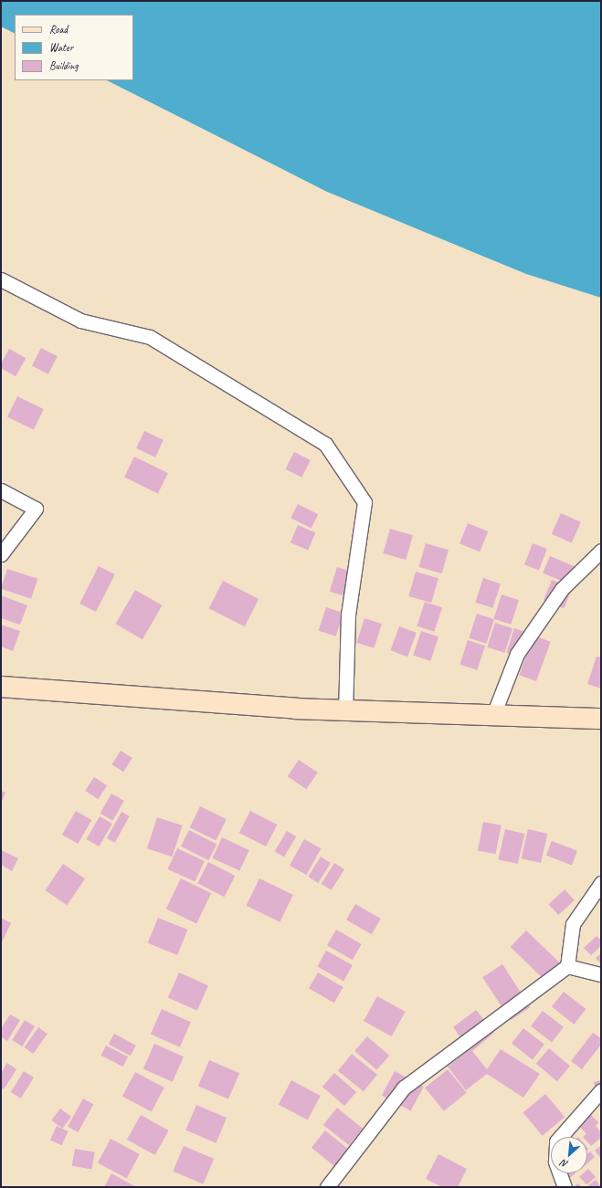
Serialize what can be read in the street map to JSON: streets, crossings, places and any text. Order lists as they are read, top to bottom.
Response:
{
  "legend": ["Road", "Water", "Building"],
  "north": "bottom left"
}
